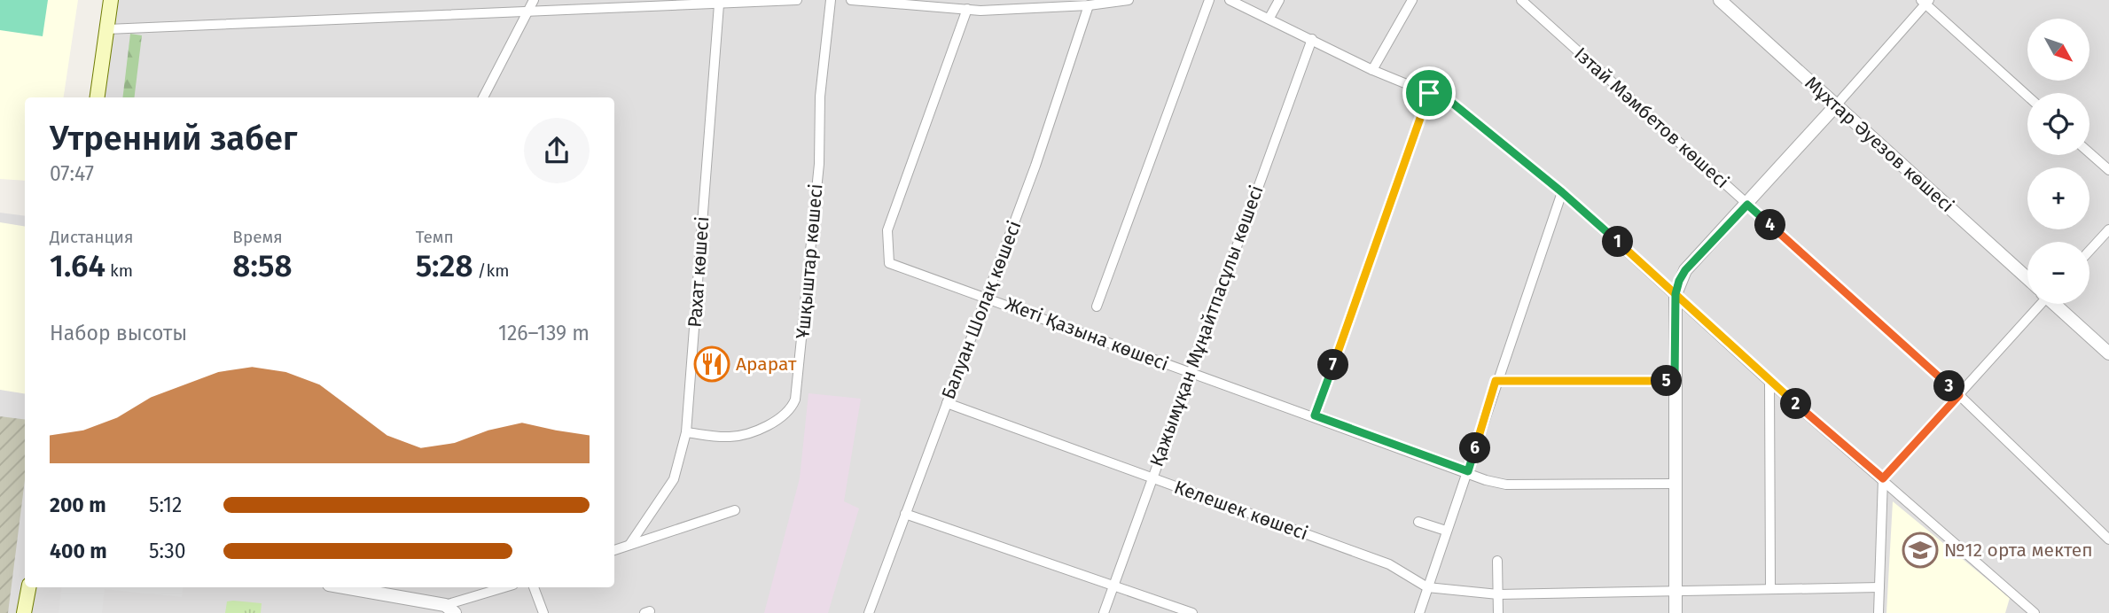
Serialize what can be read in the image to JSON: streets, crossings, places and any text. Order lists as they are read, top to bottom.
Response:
{
  "streets": {
    "street": [
      "Ізтай Мәмбетов көшесі",
      "Мұхтар Әуезов көшесі",
      "Ұшқыштар көшесі",
      "Рахат көшесі",
      "Балуан Шолақ көшесі",
      "Қажымұқан Мұңайтпасұлы көшесі",
      "Жеті Қазына көшесі",
      "Келешек көшесі"
    ]
  },
  "crossings": [
    ["Ұшқыштар көшесі", "Рахат көшесі"],
    ["Балуан Шолақ көшесі", "Жеті Қазына көшесі"],
    ["Балуан Шолақ көшесі", "Келешек көшесі"],
    ["Қажымұқан Мұңайтпасұлы көшесі", "Жеті Қазына көшесі"],
    ["Қажымұқан Мұңайтпасұлы көшесі", "Келешек көшесі"]
  ],
  "places": {
    "restaurant": ["Арарат"],
    "school or university": ["№12 орта мектеп"]
  },
  "north": "bottom right",
  "page": {
    "map_buttons": ["+", "−"],
    "heading": ["Утренний забег", "07:47"],
    "stats": [
      ["Дистанция", "1.64 km"],
      ["Время", "8:58"],
      ["Темп", "5:28 /km"]
    ],
    "pins": [
      "4",
      "1",
      "7",
      "5",
      "3",
      "2",
      "6"
    ],
    "chart": ["Набор высоты", "126–139 m"],
    "list": [
      {
        "name": "200 m",
        "note": "5:12"
      },
      {
        "name": "400 m",
        "note": "5:30"
      }
    ]
  }
}
